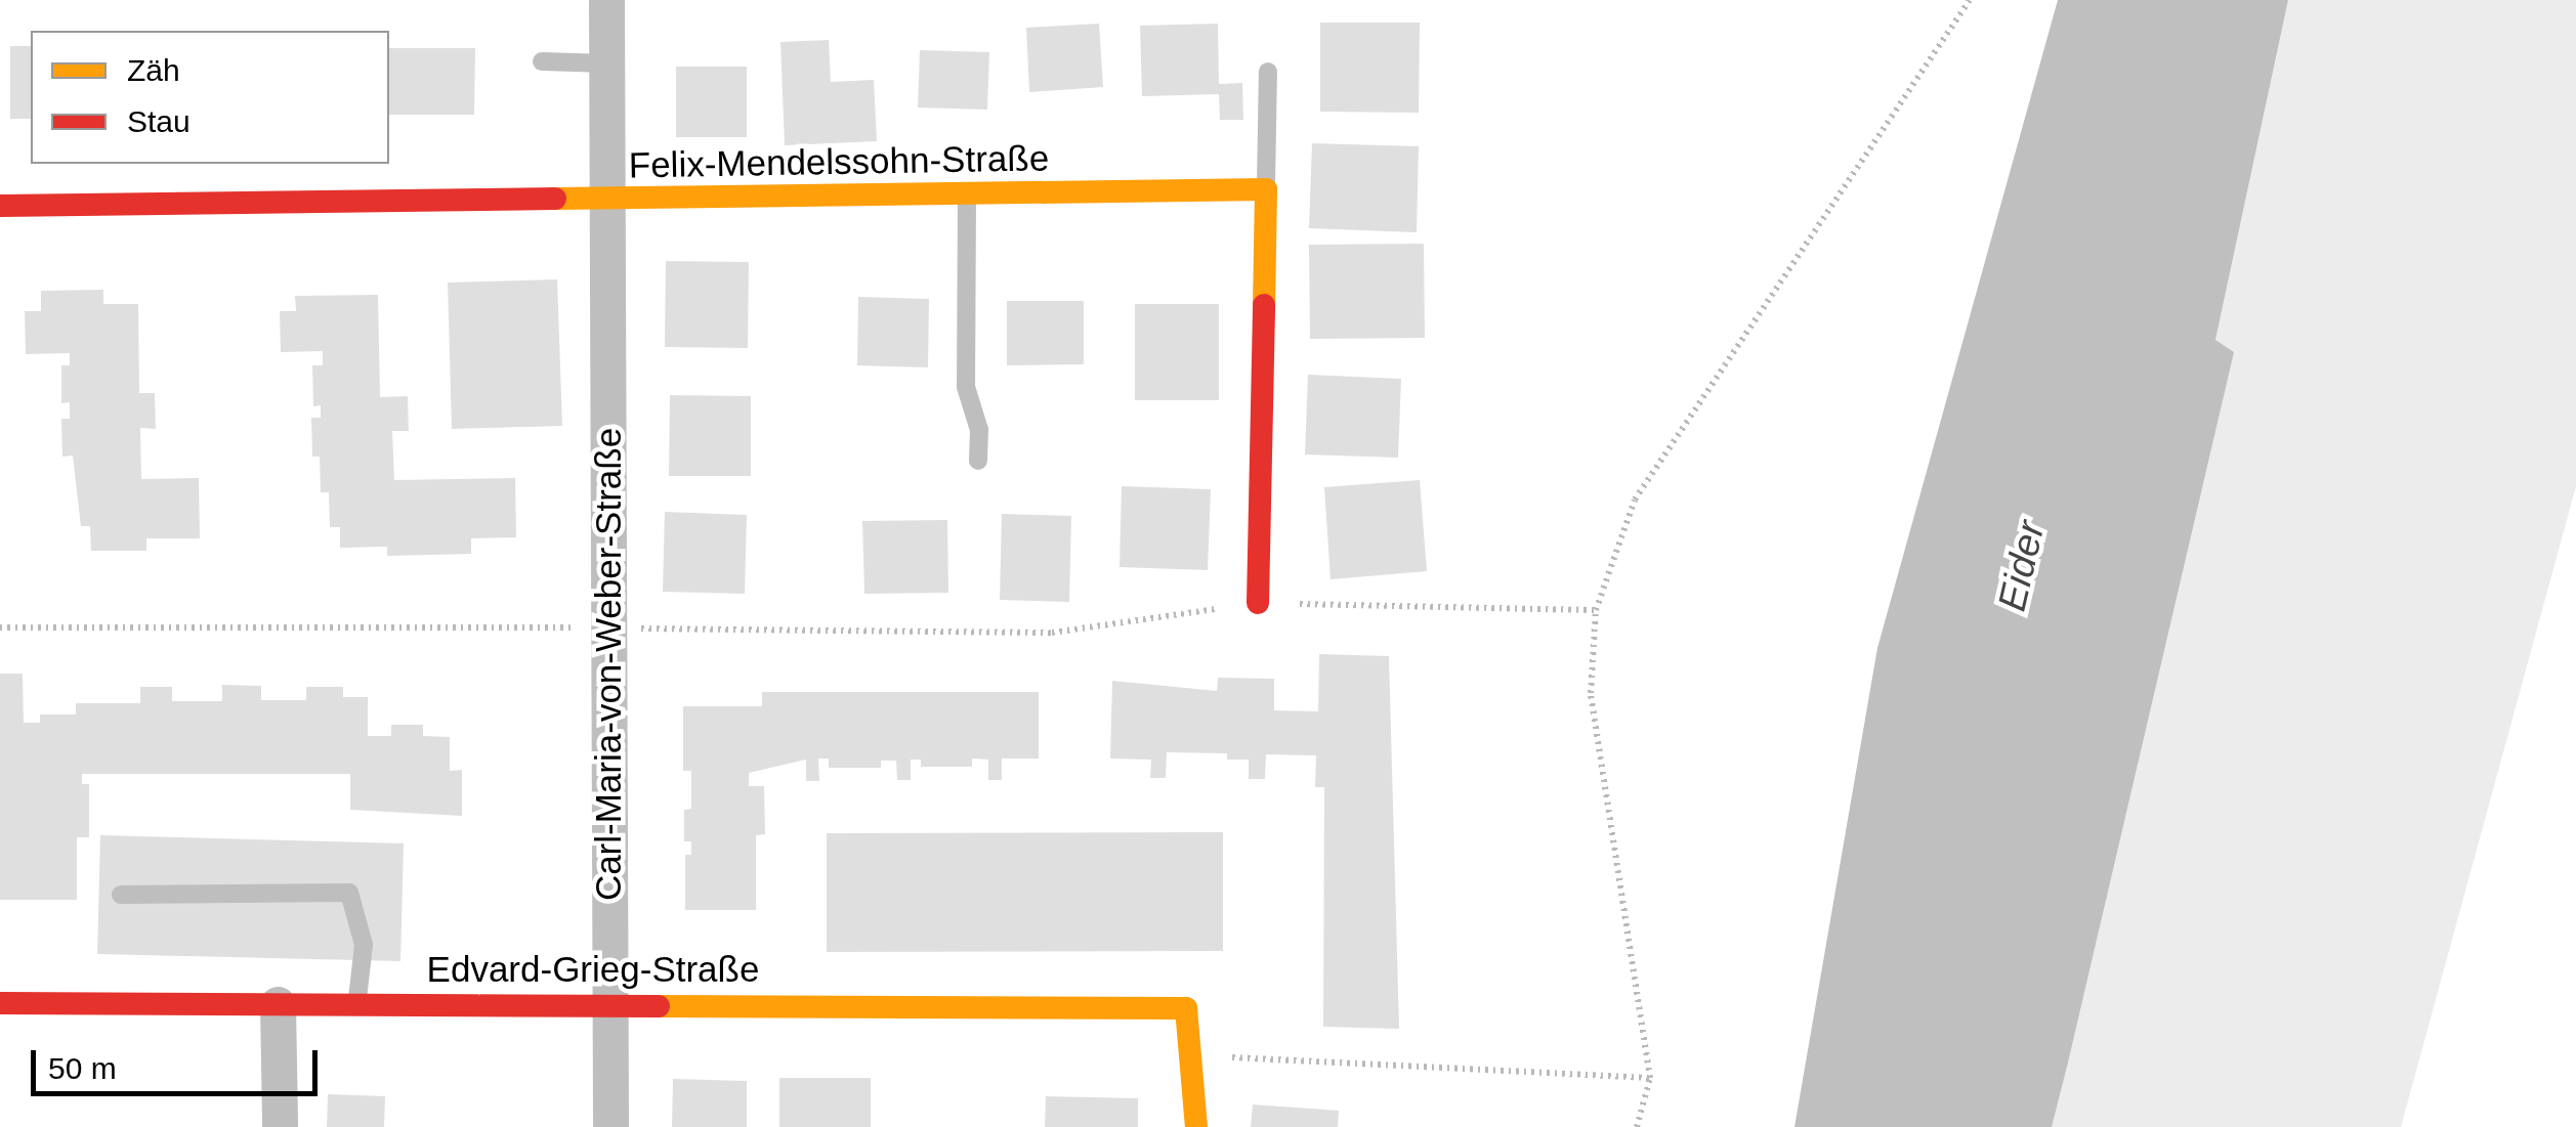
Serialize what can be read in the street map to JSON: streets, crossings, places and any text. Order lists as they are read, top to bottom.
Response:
{
  "streets": {
    "street": ["Felix-Mendelssohn-Straße", "Carl-Maria-von-Weber-Straße", "Edvard-Grieg-Straße"]
  },
  "crossings": [
    ["Felix-Mendelssohn-Straße", "Carl-Maria-von-Weber-Straße"],
    ["Carl-Maria-von-Weber-Straße", "Edvard-Grieg-Straße"]
  ],
  "water": ["Eider"],
  "legend": ["Zäh", "Stau"],
  "scale_bar": "50 m"
}
